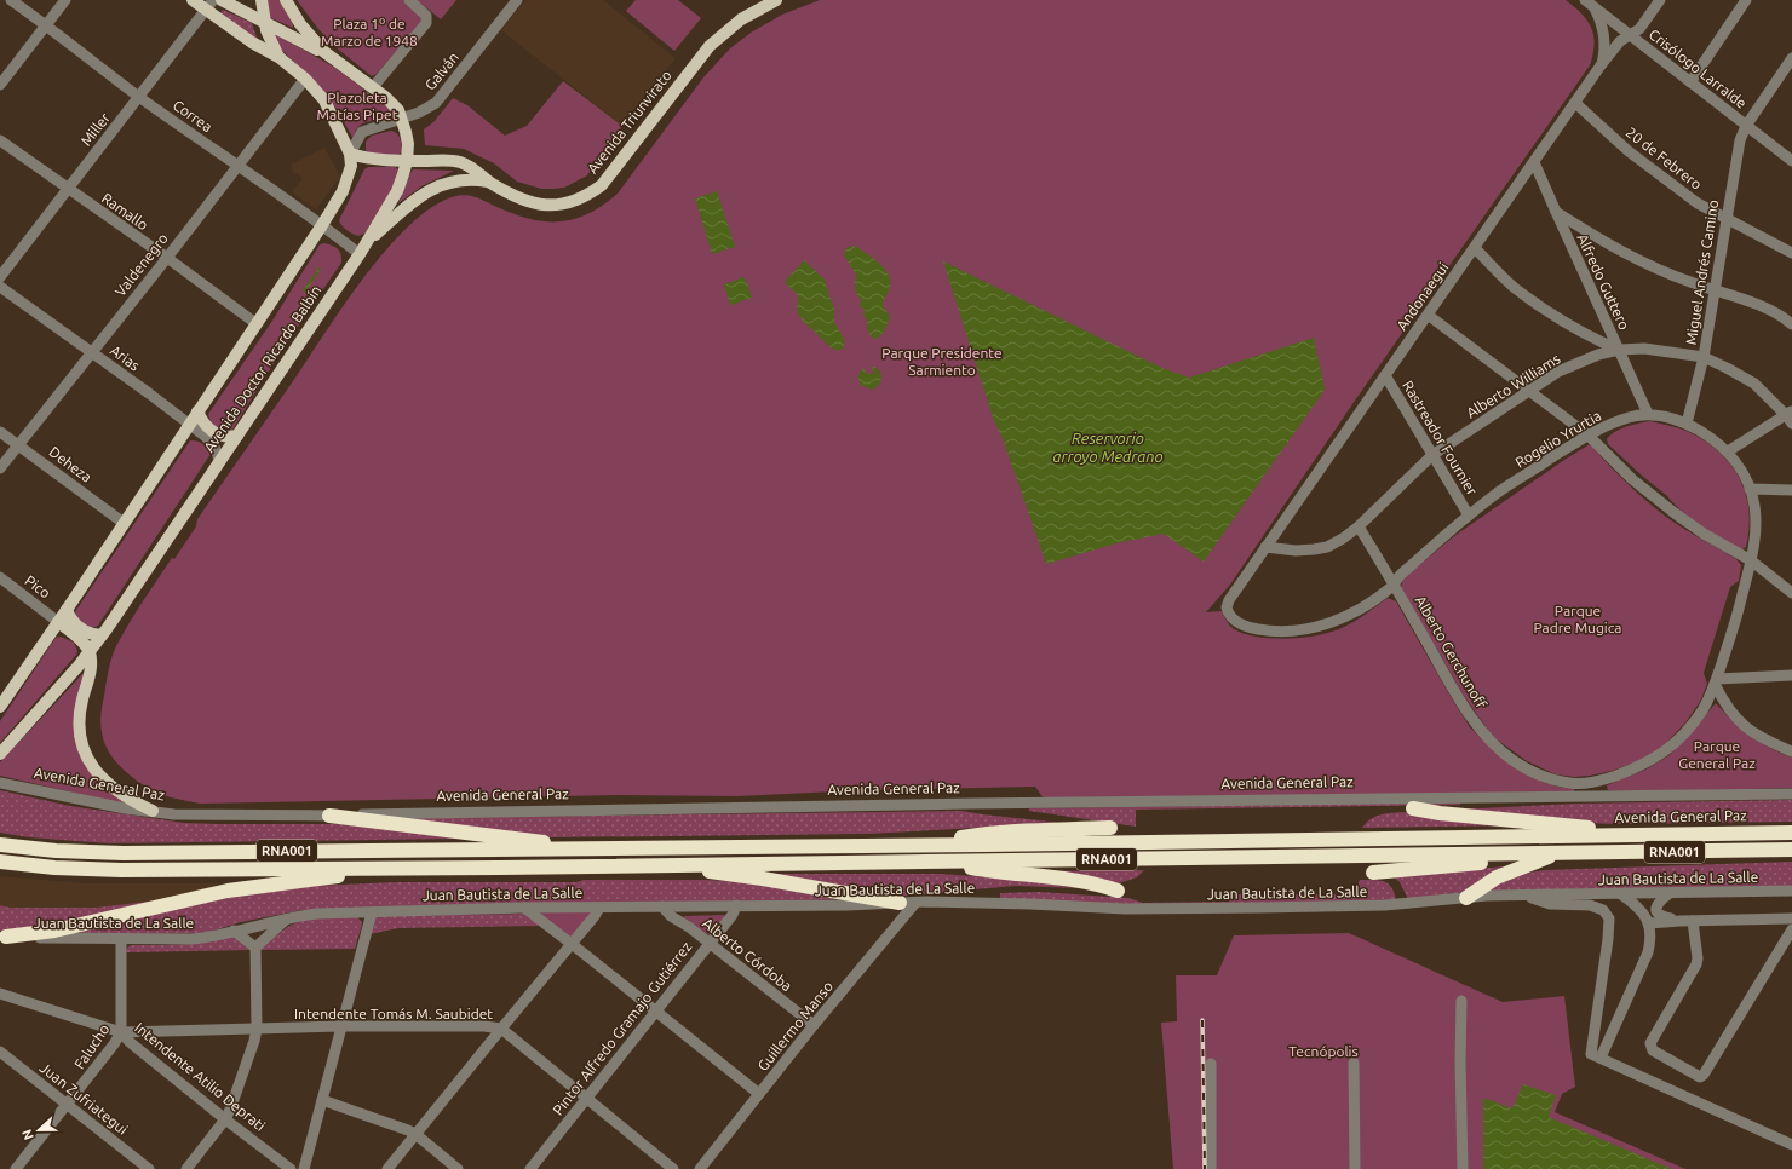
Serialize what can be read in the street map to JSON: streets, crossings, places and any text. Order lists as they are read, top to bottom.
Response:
{
  "streets": {
    "highway": ["Avenida General Paz", "RNA001"],
    "main road": ["Avenida Triunvirato", "Avenida Doctor Ricardo Balbín"],
    "street": [
      "Crisólogo Larralde",
      "Galván",
      "Correa",
      "Miller",
      "20 de Febrero",
      "Ramallo",
      "Valdenegro",
      "Miguel Andrés Camino",
      "Alfredo Guttero",
      "Andonaegui",
      "Arias",
      "Alberto Williams",
      "Rastreador Fournier",
      "Rogelio Yrurtia",
      "Deheza",
      "Pico",
      "Alberto Gerchunoff",
      "Juan Bautista de La Salle",
      "Alberto Córdoba",
      "Intendente Tomás M. Saubidet",
      "Guillermo Manso",
      "Pintor Alfredo Gramajo Gutiérrez",
      "Falucho",
      "Intendente Atilio Deprati",
      "Juan Zufriategui"
    ]
  },
  "crossings": [
    ["Crisólogo Larralde", "Miguel Andrés Camino"],
    ["Crisólogo Larralde", "Andonaegui"],
    ["Galván", "Avenida Triunvirato"],
    ["Galván", "Avenida Doctor Ricardo Balbín"],
    ["Correa", "Miller"],
    ["Correa", "Valdenegro"],
    ["Correa", "Avenida Doctor Ricardo Balbín"],
    ["Avenida Triunvirato", "Avenida Doctor Ricardo Balbín"],
    ["Miller", "Ramallo"],
    ["Miller", "Avenida Doctor Ricardo Balbín"],
    ["20 de Febrero", "Miguel Andrés Camino"],
    ["20 de Febrero", "Andonaegui"],
    ["Ramallo", "Valdenegro"],
    ["Ramallo", "Avenida Doctor Ricardo Balbín"],
    ["Valdenegro", "Arias"],
    ["Valdenegro", "Avenida Doctor Ricardo Balbín"],
    ["Valdenegro", "Deheza"],
    ["Miguel Andrés Camino", "Alberto Williams"],
    ["Miguel Andrés Camino", "Rogelio Yrurtia"],
    ["Alfredo Guttero", "Andonaegui"],
    ["Alfredo Guttero", "Alberto Williams"],
    ["Alfredo Guttero", "Rogelio Yrurtia"],
    ["Andonaegui", "Alberto Williams"],
    ["Andonaegui", "Rastreador Fournier"],
    ["Andonaegui", "Rogelio Yrurtia"],
    ["Arias", "Avenida Doctor Ricardo Balbín"],
    ["Avenida Doctor Ricardo Balbín", "Deheza"],
    ["Avenida Doctor Ricardo Balbín", "Pico"],
    ["Alberto Williams", "Rastreador Fournier"],
    ["Alberto Williams", "Alberto Gerchunoff"],
    ["Rastreador Fournier", "Rogelio Yrurtia"],
    ["Rogelio Yrurtia", "Alberto Gerchunoff"],
    ["Juan Bautista de La Salle", "Alberto Córdoba"],
    ["Juan Bautista de La Salle", "Guillermo Manso"],
    ["Juan Bautista de La Salle", "Pintor Alfredo Gramajo Gutiérrez"],
    ["Juan Bautista de La Salle", "Falucho"],
    ["Alberto Córdoba", "Guillermo Manso"],
    ["Alberto Córdoba", "Pintor Alfredo Gramajo Gutiérrez"],
    ["Intendente Tomás M. Saubidet", "Pintor Alfredo Gramajo Gutiérrez"],
    ["Intendente Tomás M. Saubidet", "Falucho"],
    ["Intendente Tomás M. Saubidet", "Intendente Atilio Deprati"],
    ["Falucho", "Intendente Atilio Deprati"],
    ["Falucho", "Juan Zufriategui"]
  ],
  "water": ["Reservorio arroyo Medrano"],
  "parks": [
    "Plaza 1º de Marzo de 1948",
    "Plazoleta Matías Pipet",
    "Parque Presidente Sarmiento",
    "Parque Padre Mugica",
    "Parque General Paz",
    "Tecnópolis"
  ],
  "north": "left"
}
